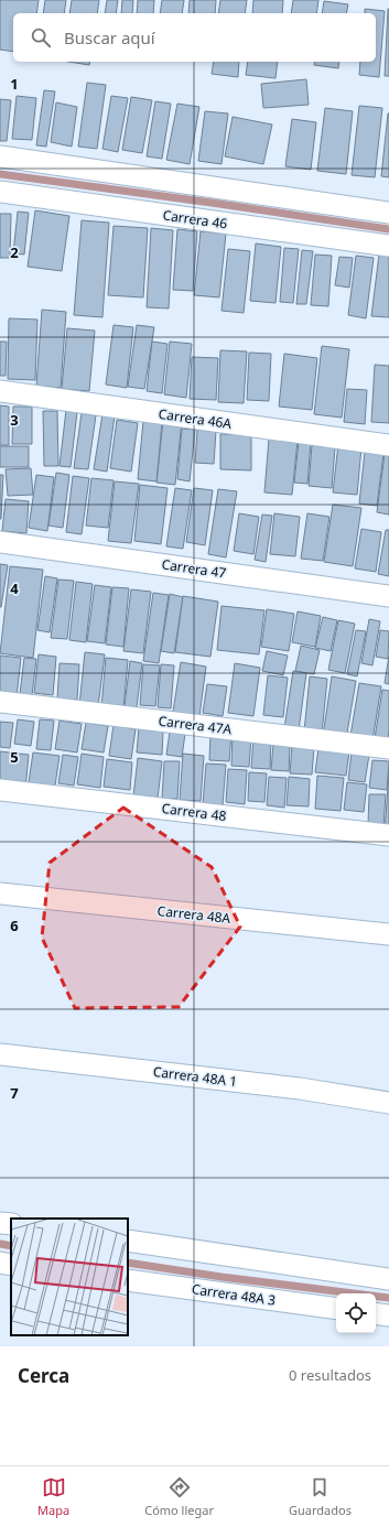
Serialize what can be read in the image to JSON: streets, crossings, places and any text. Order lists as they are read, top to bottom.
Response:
{
  "streets": {
    "street": [
      "Carrera 46",
      "Carrera 46A",
      "Carrera 47",
      "Carrera 47A",
      "Carrera 48",
      "Carrera 48A",
      "Carrera 48A 1",
      "Carrera 48A 3"
    ]
  },
  "page": {
    "search": "Buscar aquí",
    "heading": ["Cerca", "0 resultados"],
    "nav": ["Mapa", "Cómo llegar", "Guardados"]
  },
  "grid": {
    "rows": [
      "1",
      "2",
      "3",
      "4",
      "5",
      "6",
      "7"
    ]
  }
}
